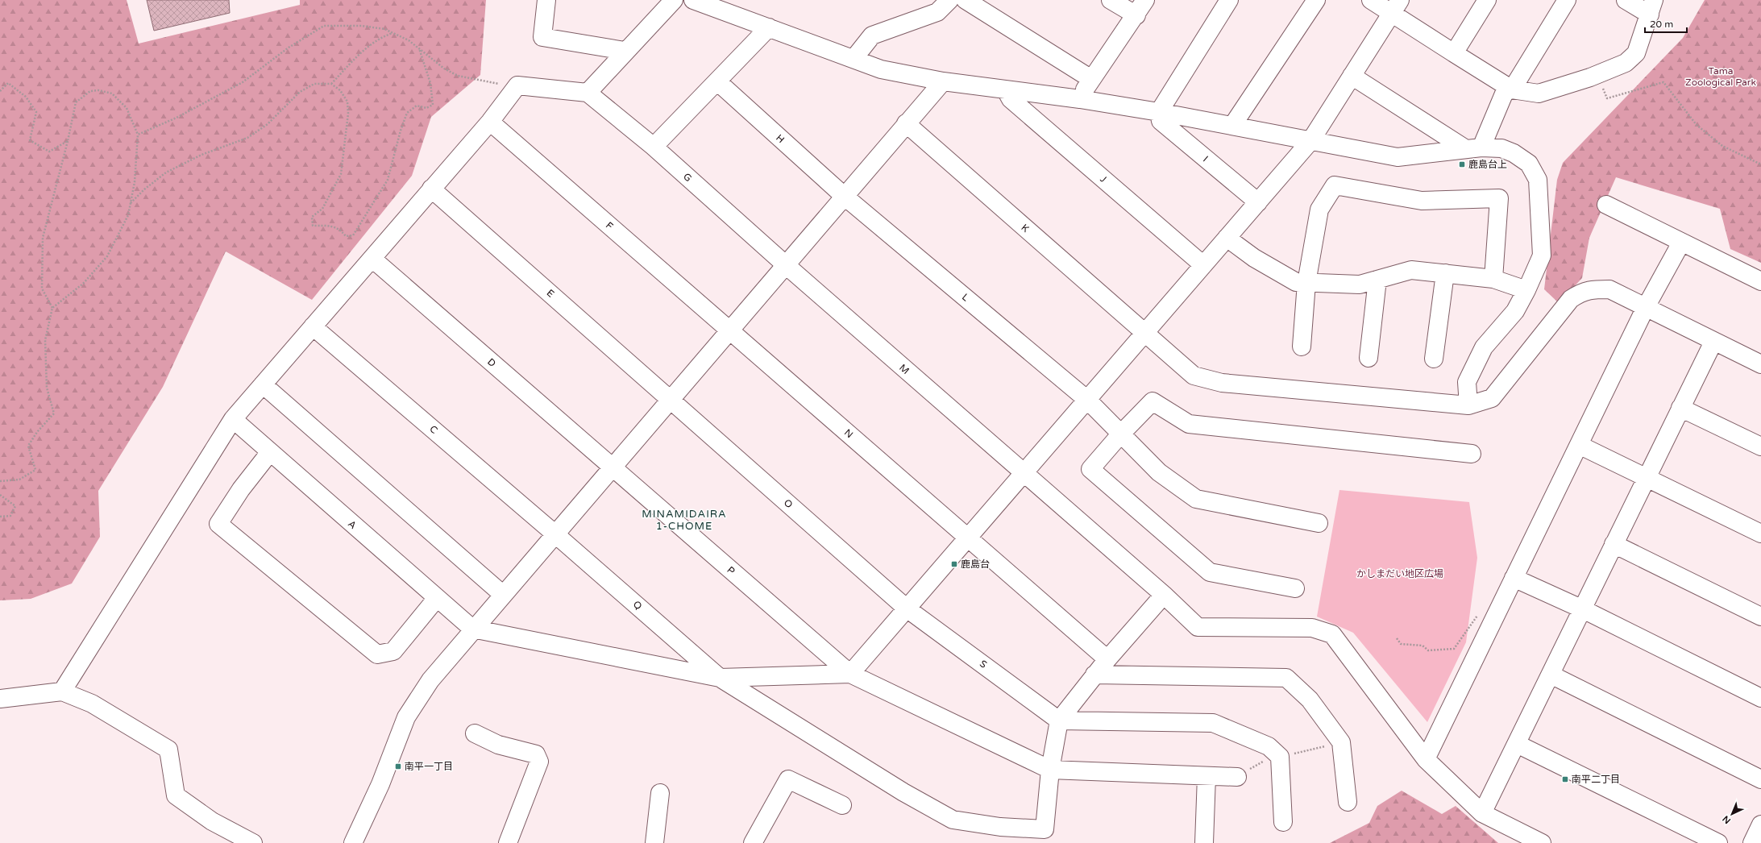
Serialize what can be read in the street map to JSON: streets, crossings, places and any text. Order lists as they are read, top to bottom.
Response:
{
  "streets": {
    "street": [
      "H",
      "I",
      "G",
      "J",
      "F",
      "K",
      "E",
      "L",
      "D",
      "M",
      "C",
      "N",
      "O",
      "A",
      "P",
      "Q",
      "S"
    ]
  },
  "crossings": [
    ["H", "L"],
    ["G", "M"],
    ["F", "N"],
    ["E", "O"],
    ["D", "P"],
    ["C", "Q"],
    ["O", "S"]
  ],
  "districts": ["MINAMIDAIRA 1-CHOME"],
  "parks": ["Tama Zoological Park", "かしまだい地区広場"],
  "places": {
    "transit": [
      "鹿島台上",
      "鹿島台",
      "南平一丁目",
      "南平二丁目"
    ]
  },
  "scale_bar": "20 m",
  "north": "bottom left"
}
